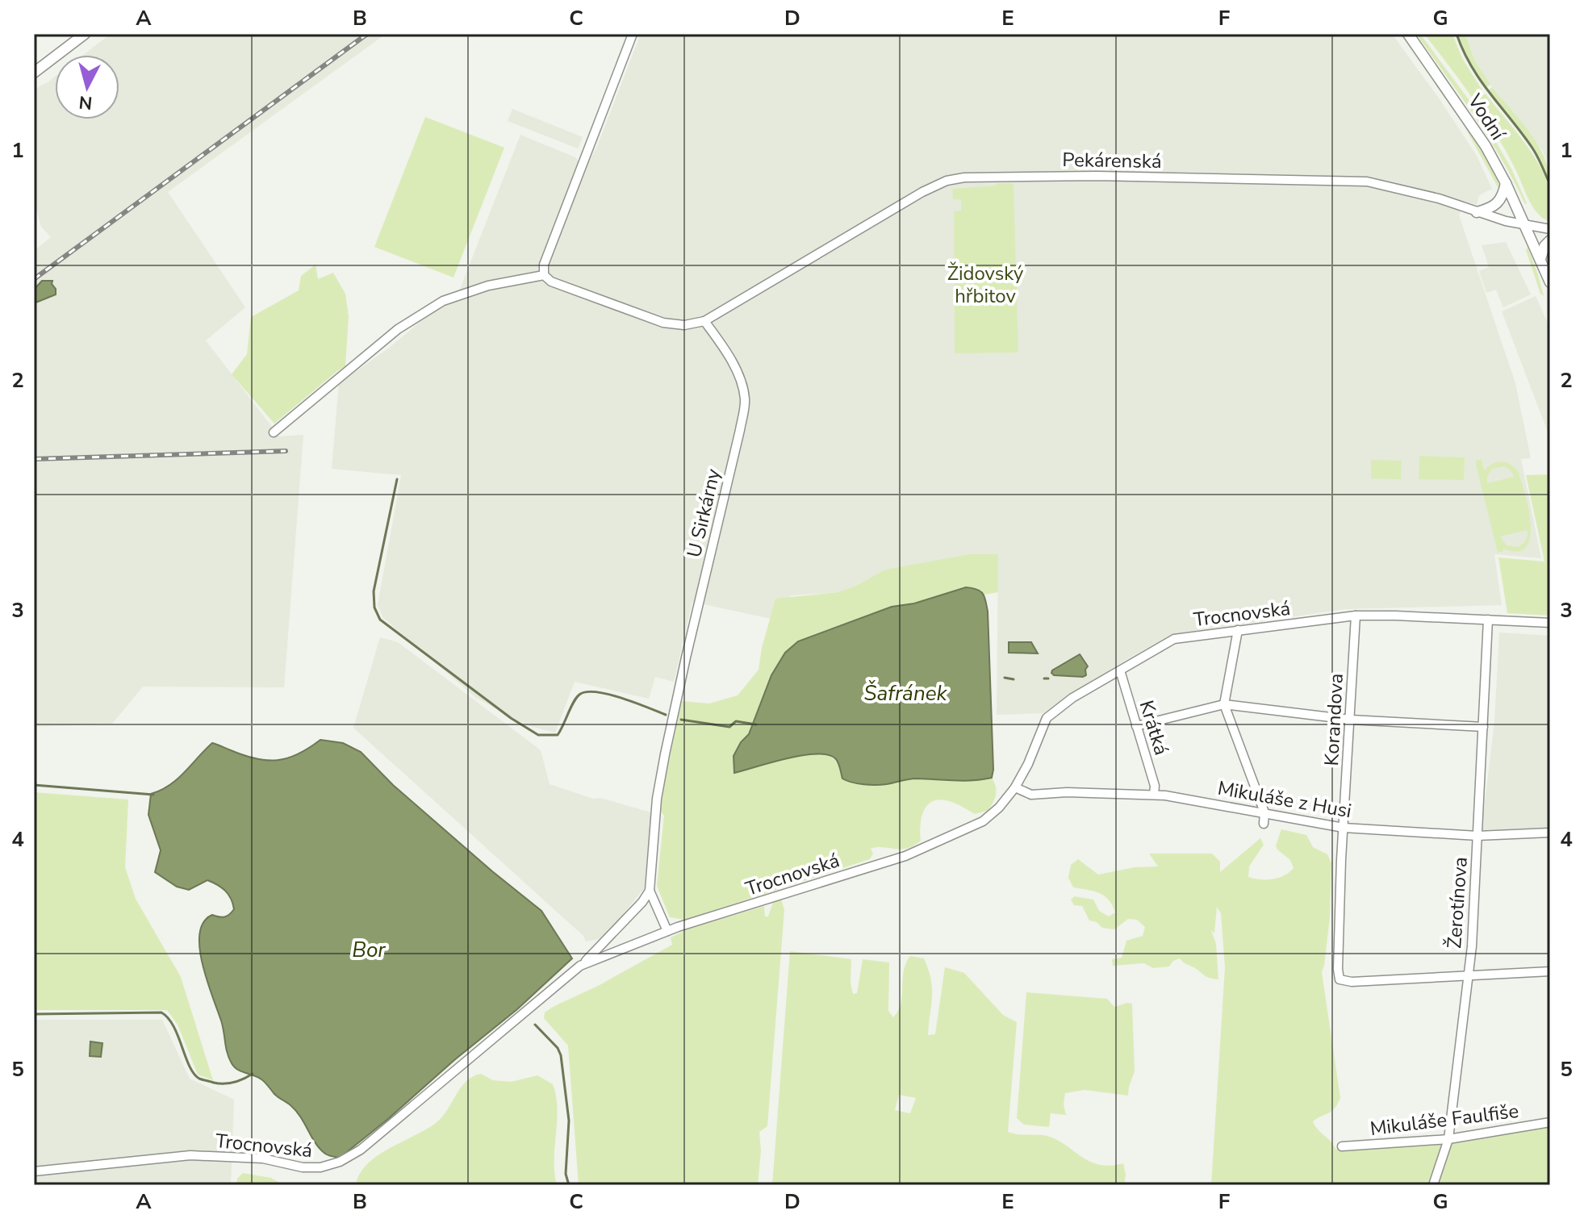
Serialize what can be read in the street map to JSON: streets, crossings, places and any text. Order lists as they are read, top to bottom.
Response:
{
  "streets": {
    "main road": ["Vodní"],
    "street": [
      "Pekárenská",
      "U Sirkárny",
      "Trocnovská",
      "Korandova",
      "Krátká",
      "Mikuláše z Husi",
      "Žerotínova",
      "Mikuláše Faulfiše"
    ]
  },
  "crossings": [
    ["Vodní", "Pekárenská"],
    ["Pekárenská", "U Sirkárny"],
    ["U Sirkárny", "Trocnovská"],
    ["Trocnovská", "Korandova"],
    ["Trocnovská", "Krátká"],
    ["Trocnovská", "Mikuláše z Husi"],
    ["Trocnovská", "Žerotínova"],
    ["Korandova", "Mikuláše z Husi"],
    ["Korandova", "Žerotínova"],
    ["Krátká", "Mikuláše z Husi"],
    ["Mikuláše z Husi", "Žerotínova"],
    ["Žerotínova", "Mikuláše Faulfiše"]
  ],
  "water": ["Šafránek", "Bor"],
  "parks": ["Židovský hřbitov"],
  "north": "bottom",
  "grid": {
    "columns": [
      "A",
      "B",
      "C",
      "D",
      "E",
      "F",
      "G"
    ],
    "rows": [
      "1",
      "2",
      "3",
      "4",
      "5"
    ]
  }
}
